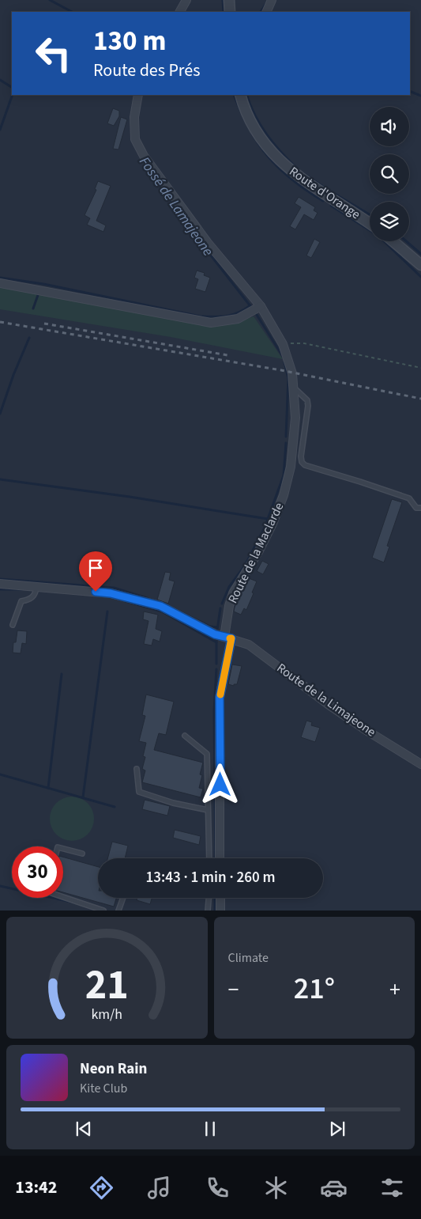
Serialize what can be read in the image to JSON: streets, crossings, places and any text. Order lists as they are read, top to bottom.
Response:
{
  "streets": {
    "street": ["Route d'Orange", "Route de la Maclarde", "Route de la Limajeone"]
  },
  "crossings": [
    ["Route de la Maclarde", "Route de la Limajeone"]
  ],
  "water": ["Fossé de Lamajeone"],
  "page": {
    "turn": ["130 m", "Route des Prés"],
    "limit": "30",
    "trip": "13:43 · 1 min · 260 m",
    "tile": "Climate",
    "heat": ["−", "21°", "+"],
    "song": ["Neon Rain", "Kite Club"],
    "tabs": "13:42",
    "gauge": ["21", "km/h"]
  }
}
